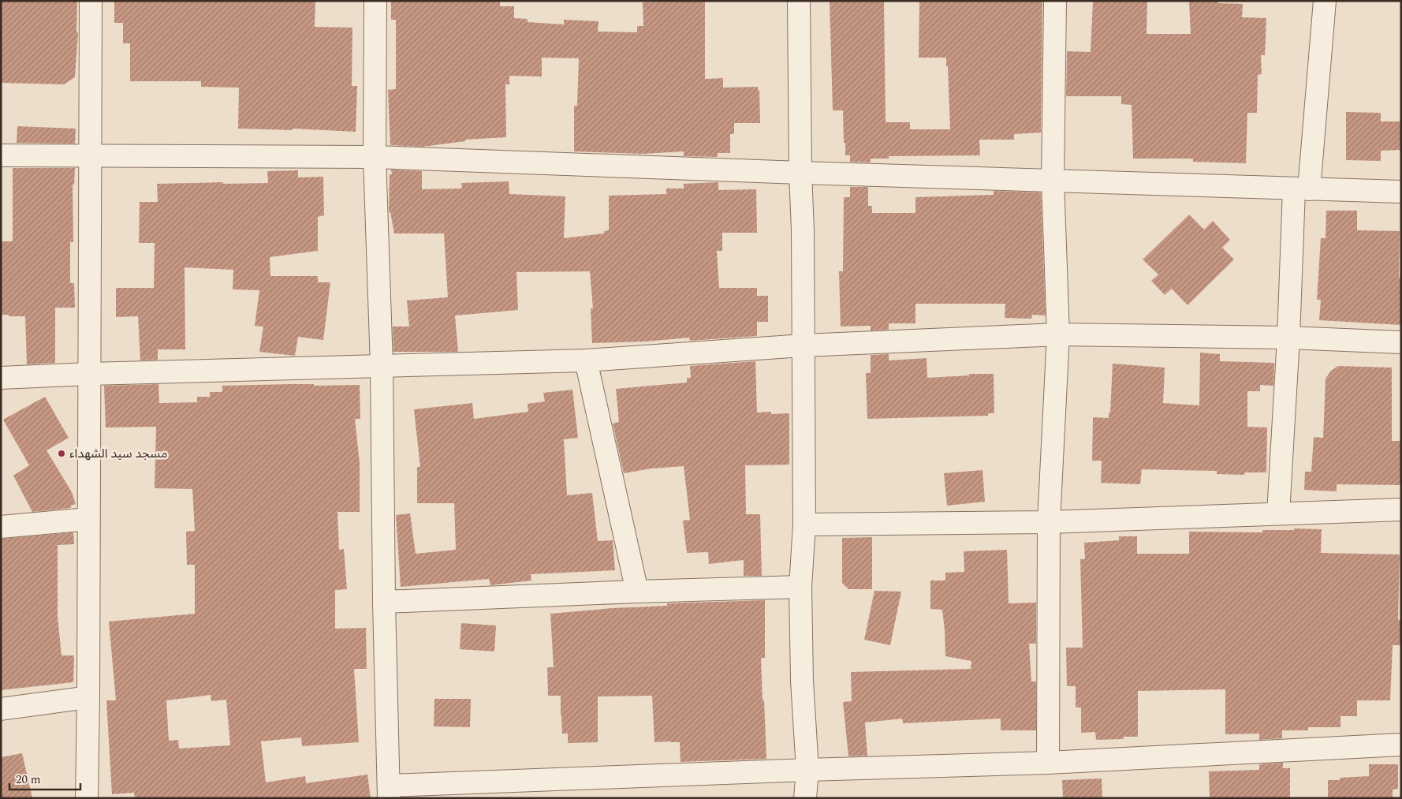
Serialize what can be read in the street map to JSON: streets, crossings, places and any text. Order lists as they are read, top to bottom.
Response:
{
  "places": ["مسجد سيد الشهداء"],
  "scale_bar": "20 m"
}
